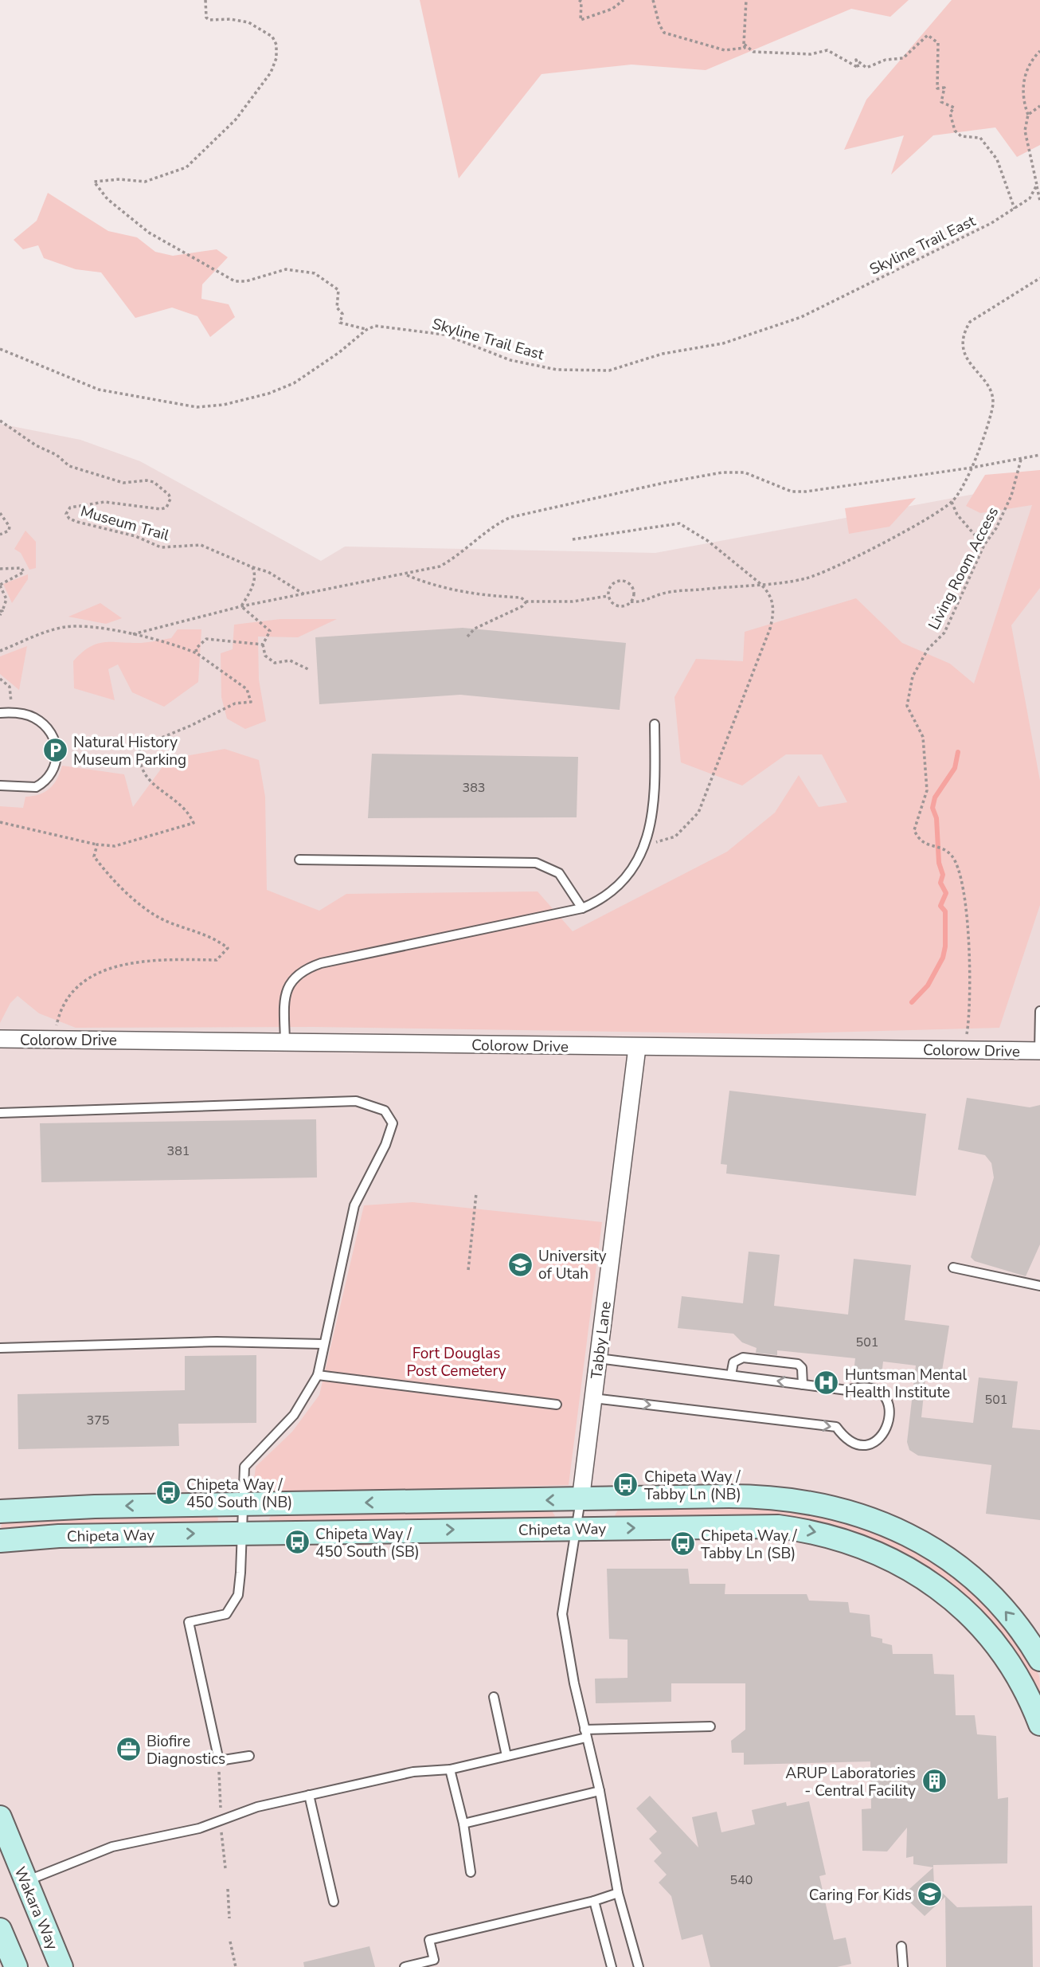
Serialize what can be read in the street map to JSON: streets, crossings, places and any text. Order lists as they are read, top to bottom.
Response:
{
  "streets": {
    "street": [
      "Colorow Drive",
      "Tabby Lane",
      "Chipeta Way",
      "Wakara Way"
    ],
    "path": ["Skyline Trail East", "Museum Trail", "Living Room Access"]
  },
  "crossings": [
    ["Living Room Access", "Colorow Drive"],
    ["Colorow Drive", "Tabby Lane"],
    ["Tabby Lane", "Chipeta Way"]
  ],
  "parks": ["Fort Douglas Post Cemetery"],
  "places": {
    "parking": ["Natural History Museum Parking"],
    "school or university": ["University of Utah", "Caring For Kids"],
    "hospital": ["Huntsman Mental Health Institute"],
    "bus stop": [
      "Chipeta Way / Tabby Ln (NB)",
      "Chipeta Way / 450 South (NB)",
      "Chipeta Way / 450 South (SB)",
      "Chipeta Way / Tabby Ln (SB)"
    ],
    "office": ["Biofire Diagnostics"],
    "building": ["ARUP Laboratories - Central Facility"]
  },
  "house_numbers": [
    "383",
    "381",
    "501",
    "501",
    "375",
    "540"
  ]
}
